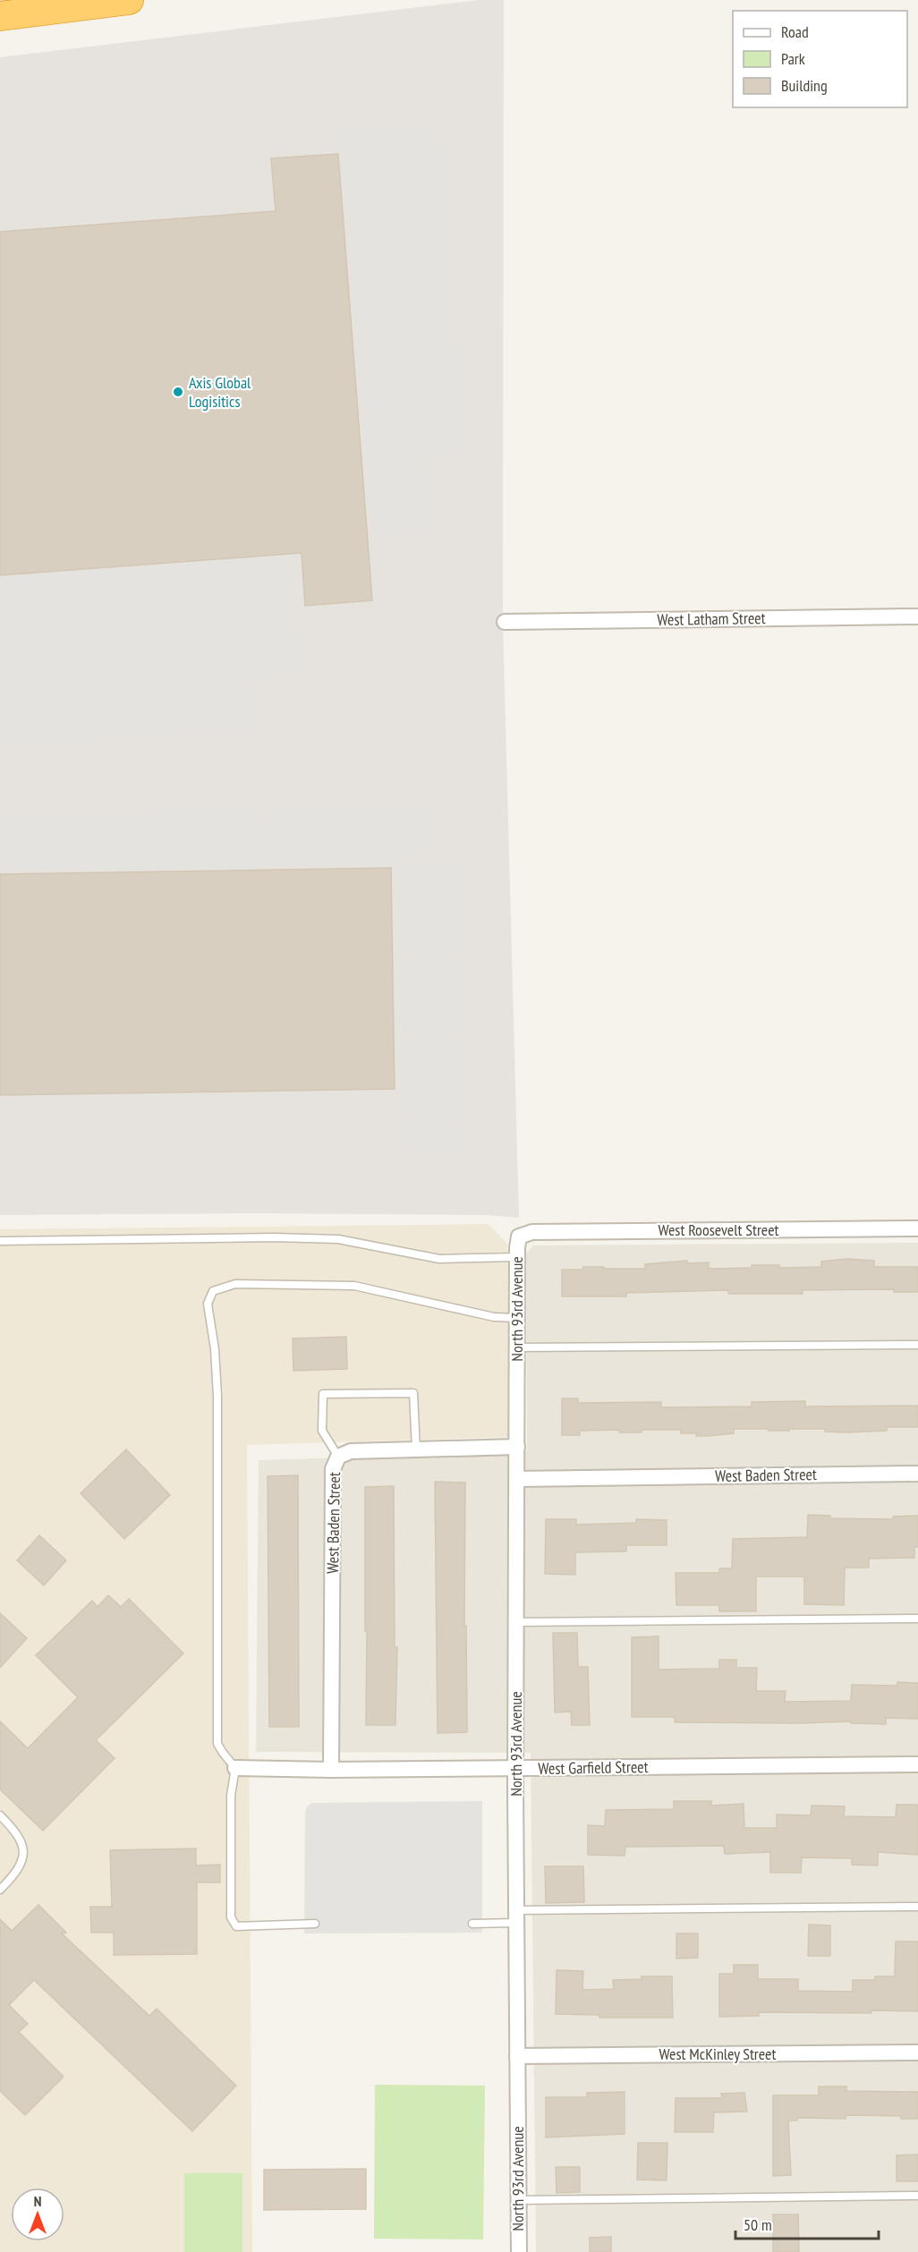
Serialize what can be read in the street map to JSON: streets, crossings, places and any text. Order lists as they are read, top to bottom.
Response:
{
  "streets": {
    "street": [
      "West Latham Street",
      "West Roosevelt Street",
      "North 93rd Avenue",
      "West Baden Street",
      "West Garfield Street",
      "West McKinley Street"
    ]
  },
  "crossings": [
    ["West Roosevelt Street", "North 93rd Avenue"],
    ["North 93rd Avenue", "West Baden Street"],
    ["North 93rd Avenue", "West Garfield Street"],
    ["North 93rd Avenue", "West McKinley Street"],
    ["West Baden Street", "West Garfield Street"]
  ],
  "places": ["Axis Global Logisitics"],
  "legend": ["Road", "Park", "Building"],
  "scale_bar": "50 m",
  "north": "top"
}
